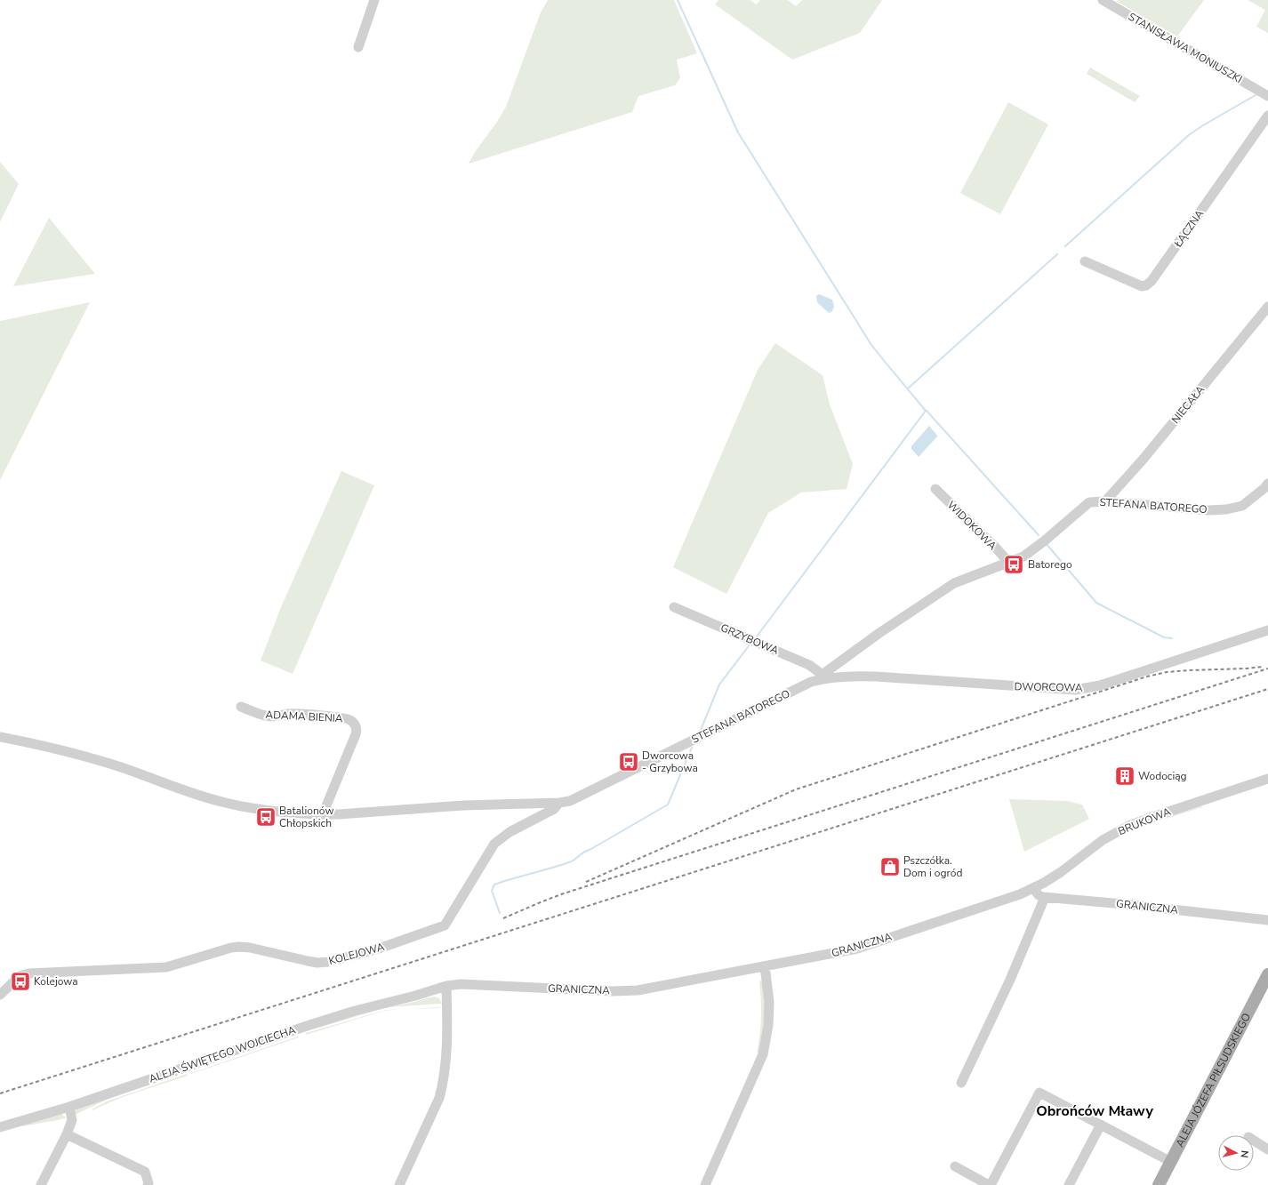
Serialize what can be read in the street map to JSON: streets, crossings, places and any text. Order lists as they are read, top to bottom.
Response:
{
  "streets": {
    "main road": ["ALEJA JÓZEFA PIŁSUDSKIEGO"],
    "street": [
      "STANISŁAWA MONIUSZKI",
      "ŁĄCZNA",
      "NIECAŁA",
      "STEFANA BATOREGO",
      "WIDOKOWA",
      "GRZYBOWA",
      "DWORCOWA",
      "ADAMA BIENIA",
      "BRUKOWA",
      "GRANICZNA",
      "KOLEJOWA",
      "ALEJA ŚWIĘTEGO WOJCIECHA"
    ]
  },
  "crossings": [
    ["NIECAŁA", "STEFANA BATOREGO"],
    ["STEFANA BATOREGO", "WIDOKOWA"],
    ["STEFANA BATOREGO", "GRZYBOWA"],
    ["STEFANA BATOREGO", "DWORCOWA"],
    ["STEFANA BATOREGO", "KOLEJOWA"],
    ["GRZYBOWA", "DWORCOWA"],
    ["BRUKOWA", "GRANICZNA"],
    ["GRANICZNA", "ALEJA ŚWIĘTEGO WOJCIECHA"]
  ],
  "districts": ["Obrońców Mławy"],
  "places": {
    "bus stop": [
      "Batorego",
      "Dworcowa - Grzybowa",
      "Batalionów Chłopskich",
      "Kolejowa"
    ],
    "building": ["Wodociąg"],
    "shop": ["Pszczółka. Dom i ogród"]
  },
  "north": "right"
}
